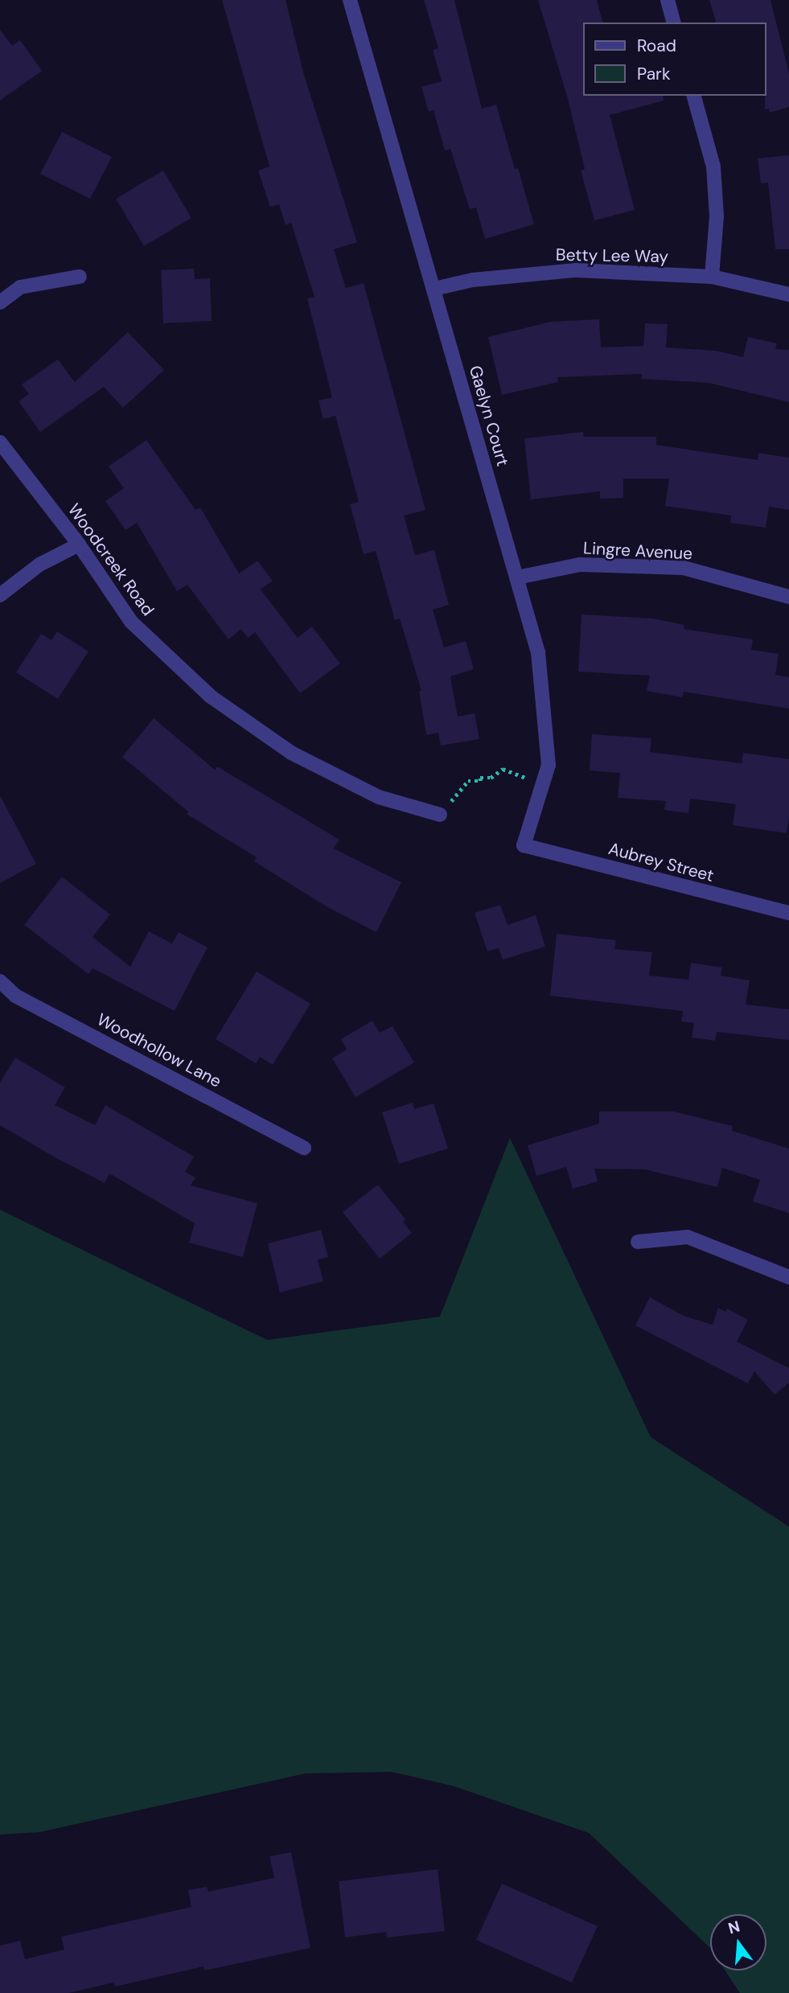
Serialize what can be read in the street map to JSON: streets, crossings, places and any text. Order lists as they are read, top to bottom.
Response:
{
  "streets": {
    "street": [
      "Betty Lee Way",
      "Gaelyn Court",
      "Lingre Avenue",
      "Woodcreek Road",
      "Aubrey Street",
      "Woodhollow Lane"
    ]
  },
  "crossings": [
    ["Betty Lee Way", "Gaelyn Court"],
    ["Gaelyn Court", "Lingre Avenue"],
    ["Gaelyn Court", "Aubrey Street"]
  ],
  "legend": ["Road", "Park"],
  "north": "top"
}
